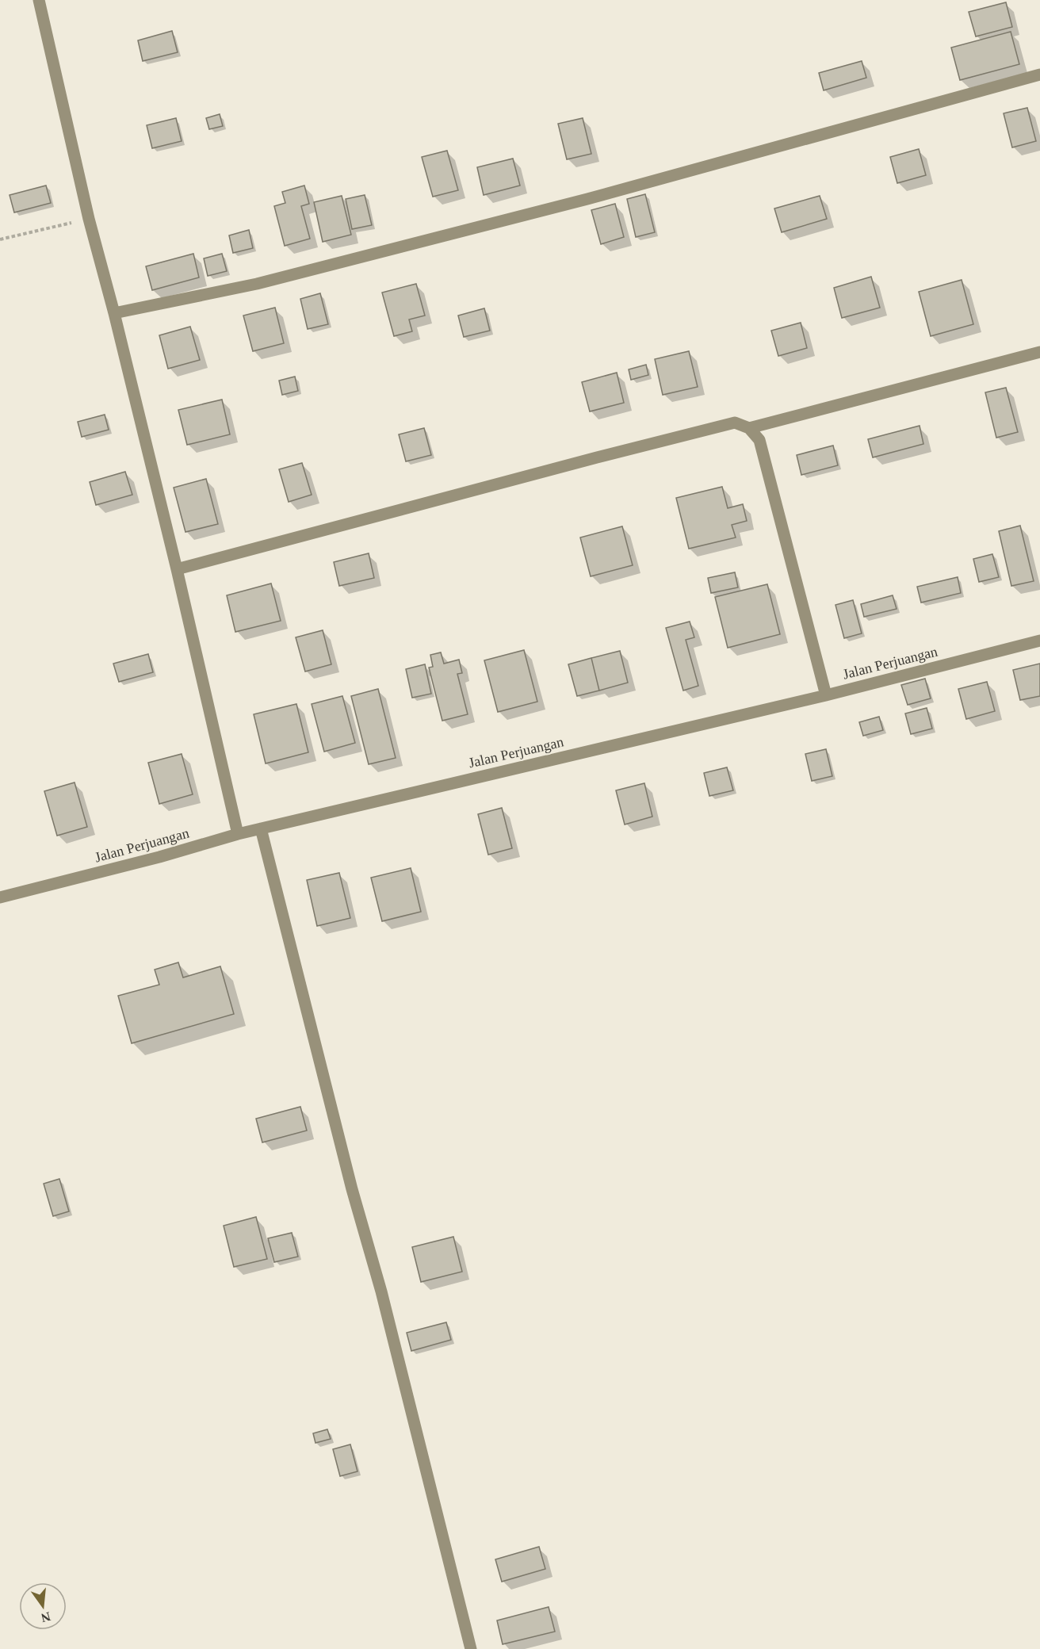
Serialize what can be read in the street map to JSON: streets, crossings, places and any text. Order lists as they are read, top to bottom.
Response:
{
  "streets": {
    "street": ["Jalan Perjuangan"]
  },
  "north": "bottom"
}
